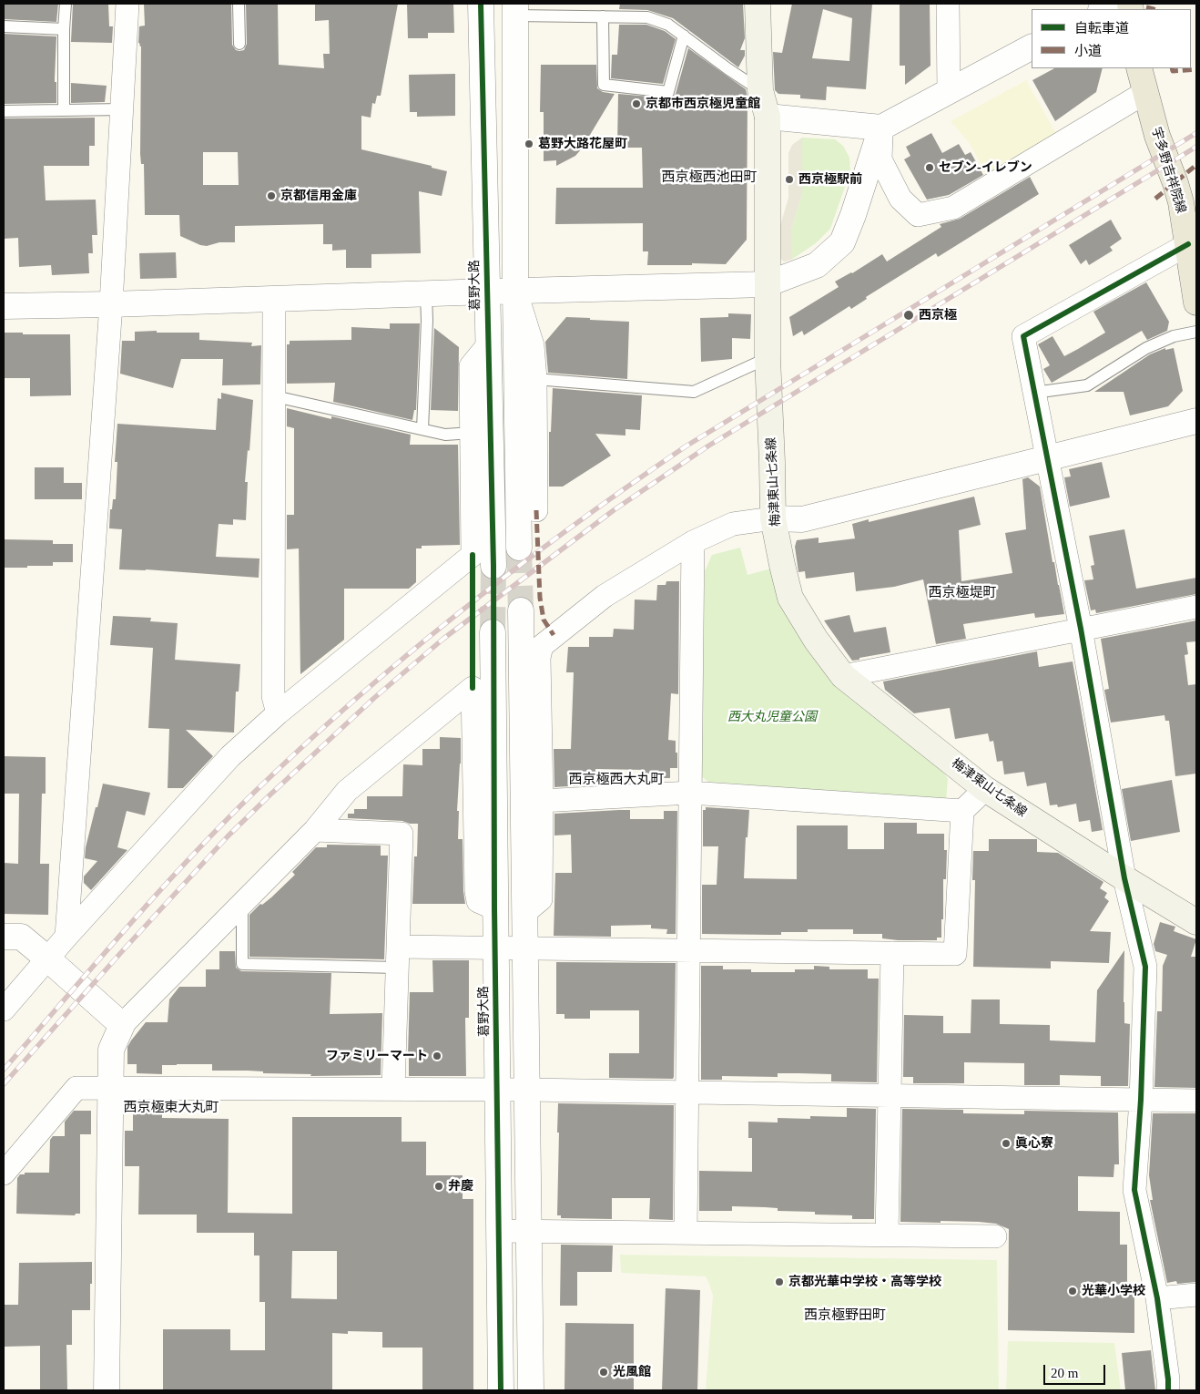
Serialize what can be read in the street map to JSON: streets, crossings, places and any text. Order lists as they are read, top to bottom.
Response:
{
  "streets": {
    "main road": ["宇多野吉祥院線", "梅津東山七条線"],
    "street": ["葛野大路"]
  },
  "districts": [
    "西京極西池田町",
    "西京極堤町",
    "西京極西大丸町",
    "西京極東大丸町",
    "西京極野田町"
  ],
  "parks": ["西大丸児童公園"],
  "places": [
    "京都市西京極児童館",
    "葛野大路花屋町",
    "セブン-イレブン",
    "西京極駅前",
    "京都信用金庫",
    "西京極",
    "ファミリーマート",
    "眞心寮",
    "弁慶",
    "京都光華中学校・高等学校",
    "光華小学校",
    "光風館"
  ],
  "legend": ["自転車道", "小道"],
  "scale_bar": "20 m"
}
